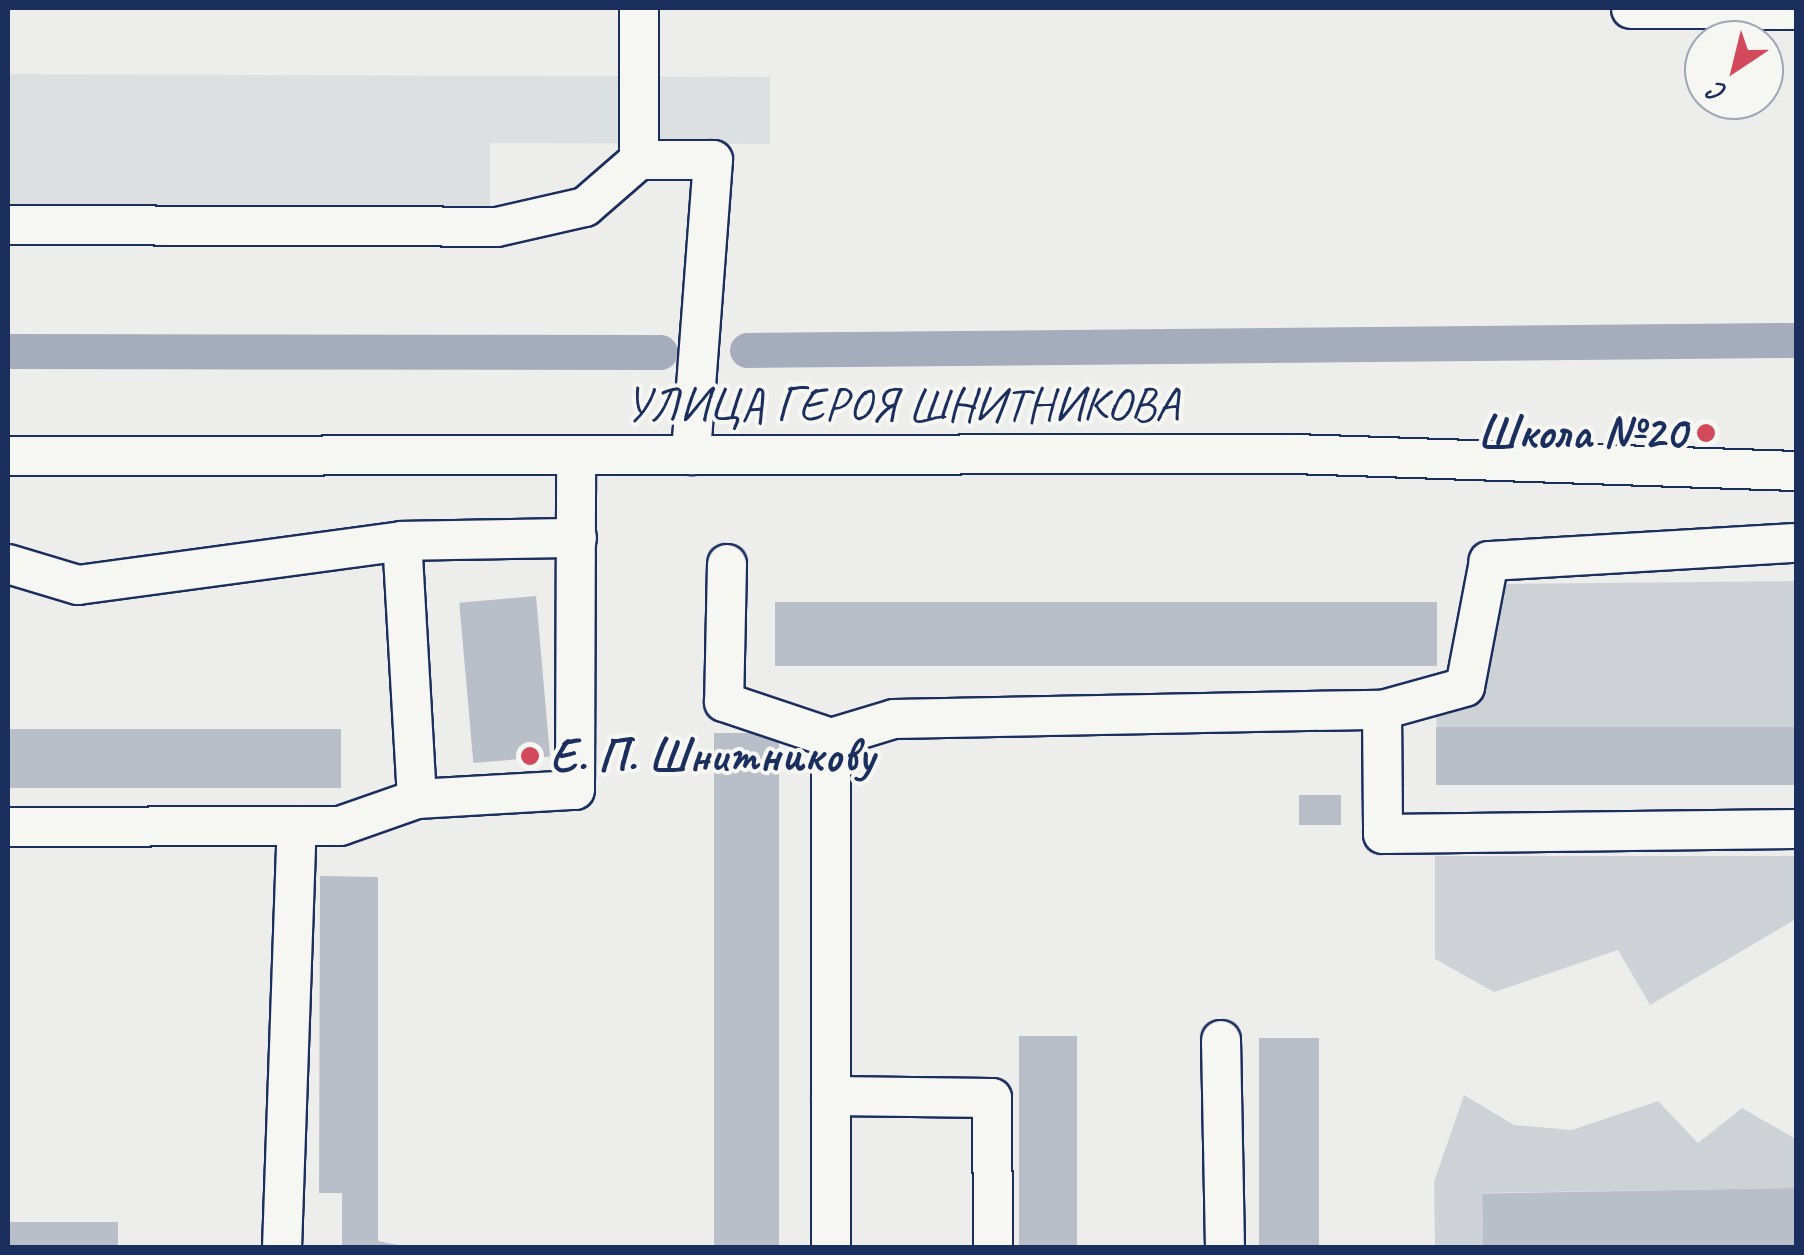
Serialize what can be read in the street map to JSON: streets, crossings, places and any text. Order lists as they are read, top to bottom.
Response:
{
  "streets": {
    "street": ["УЛИЦА ГЕРОЯ ШНИТНИКОВА"]
  },
  "places": ["Школа №20", "Е. П. Шнитникову"],
  "north": "bottom left"
}
